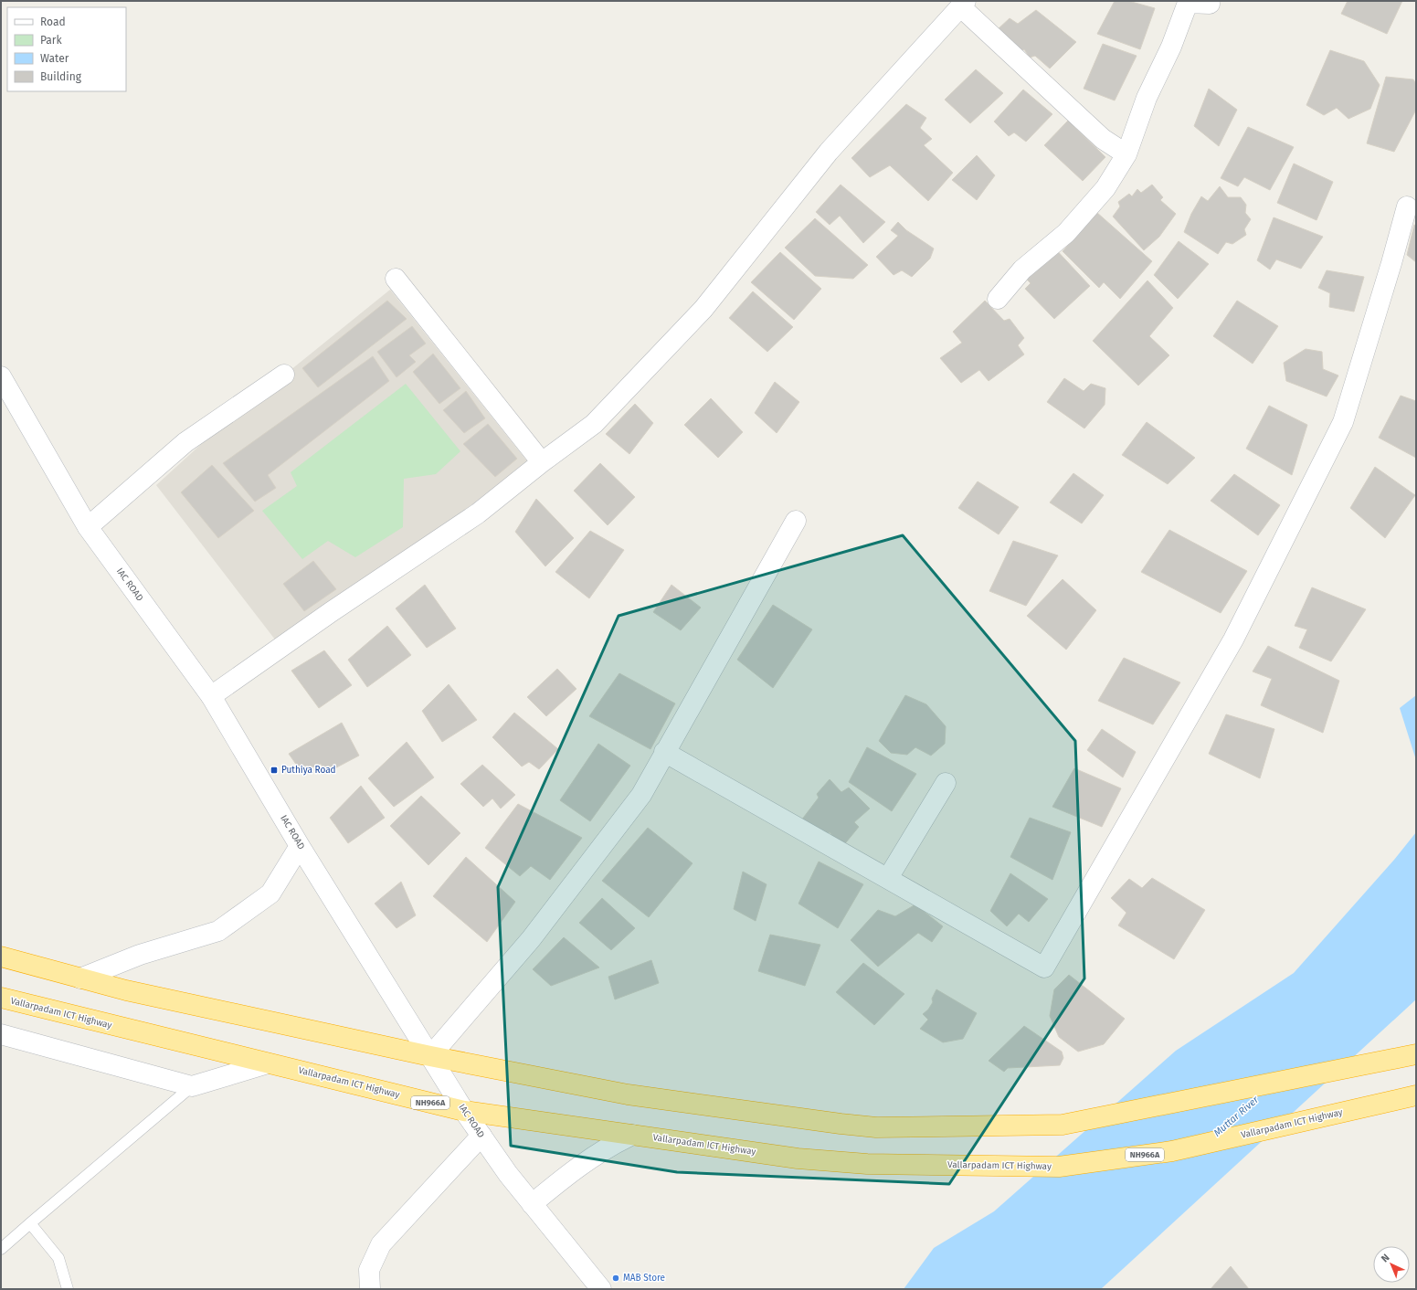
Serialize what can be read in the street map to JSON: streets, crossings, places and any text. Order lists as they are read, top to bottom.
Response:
{
  "streets": {
    "highway": ["Vallarpadam ICT Highway", "NH966A"],
    "street": ["IAC ROAD"]
  },
  "crossings": [
    ["IAC ROAD", "Vallarpadam ICT Highway"]
  ],
  "water": ["Muttar River"],
  "places": {
    "transit": ["Puthiya Road"],
    "other": ["MAB Store"]
  },
  "legend": [
    "Road",
    "Park",
    "Water",
    "Building"
  ],
  "north": "top left"
}
